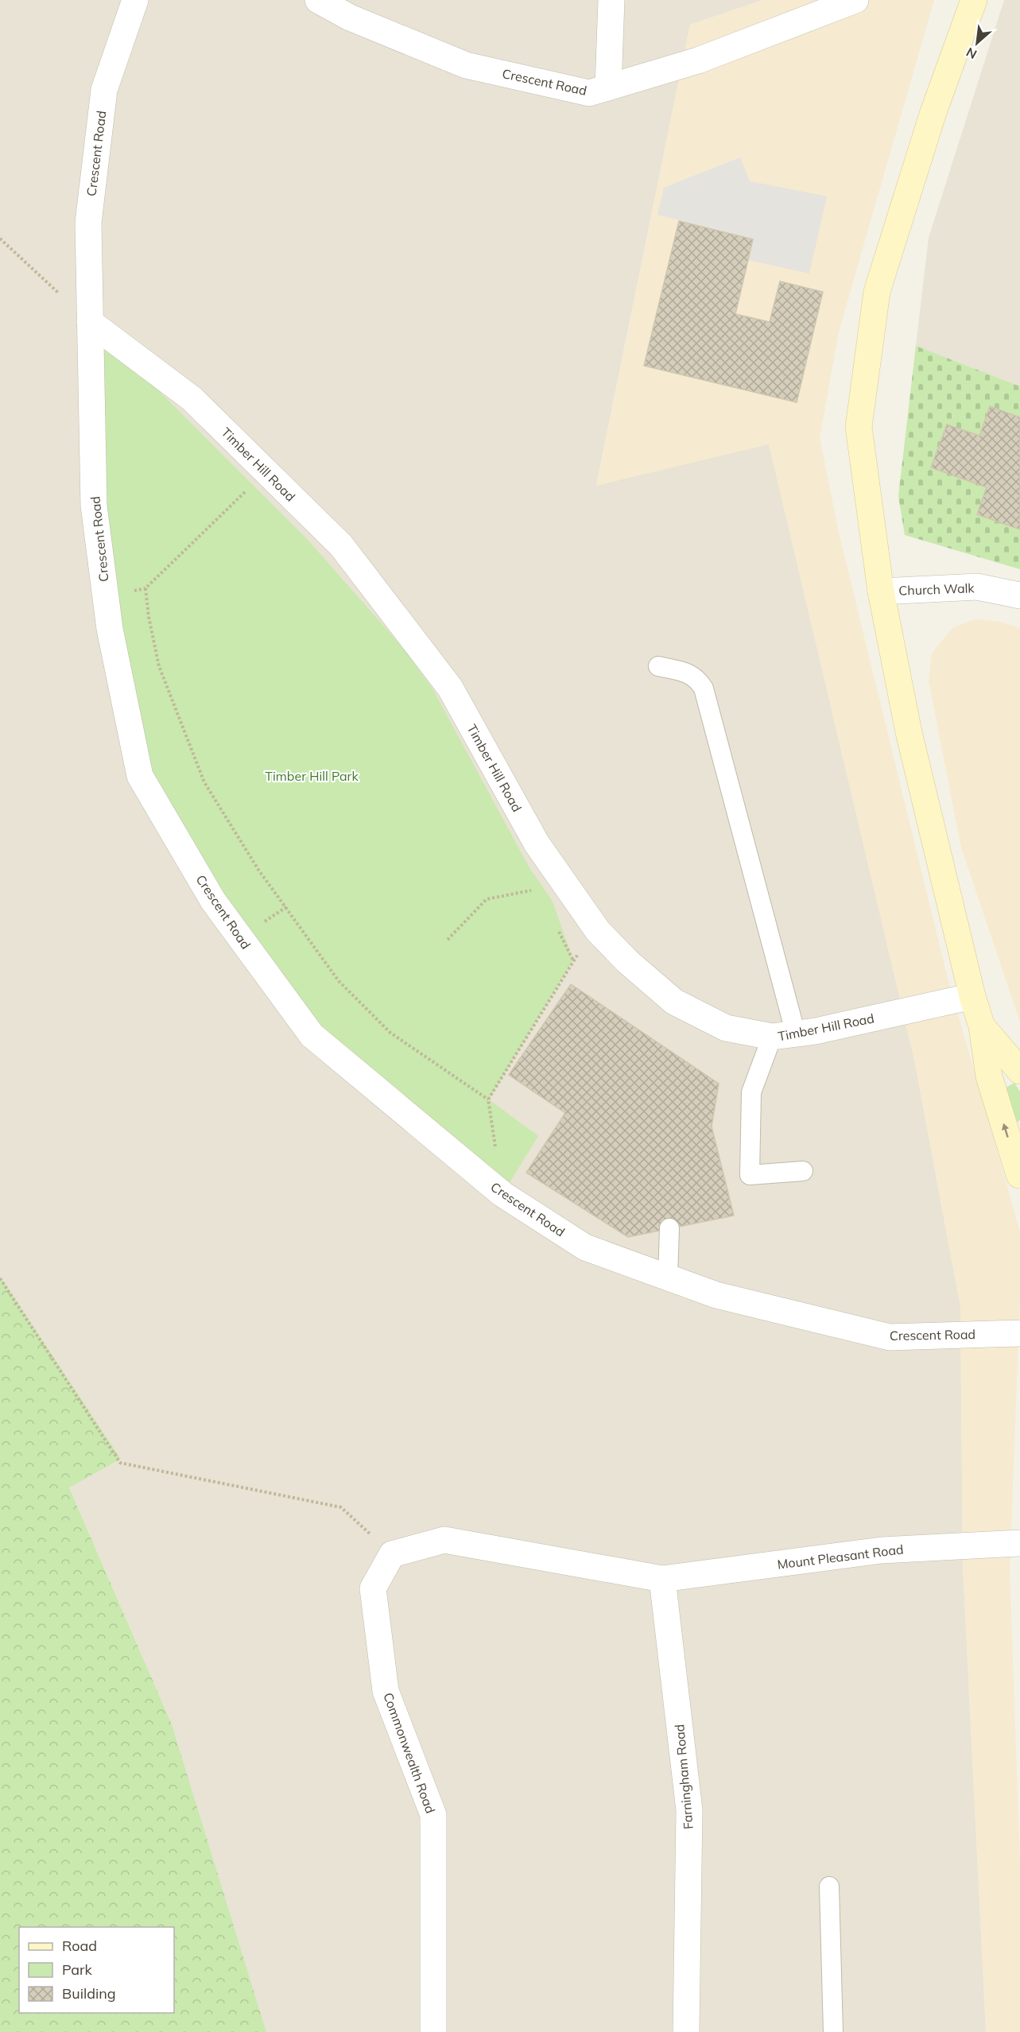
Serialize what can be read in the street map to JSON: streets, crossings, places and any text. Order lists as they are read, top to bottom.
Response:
{
  "streets": {
    "street": [
      "Crescent Road",
      "Timber Hill Road",
      "Church Walk",
      "Mount Pleasant Road",
      "Commonwealth Road",
      "Farningham Road"
    ]
  },
  "crossings": [
    ["Crescent Road", "Timber Hill Road"],
    ["Mount Pleasant Road", "Farningham Road"]
  ],
  "parks": ["Timber Hill Park"],
  "legend": ["Road", "Park", "Building"],
  "north": "bottom left"
}
